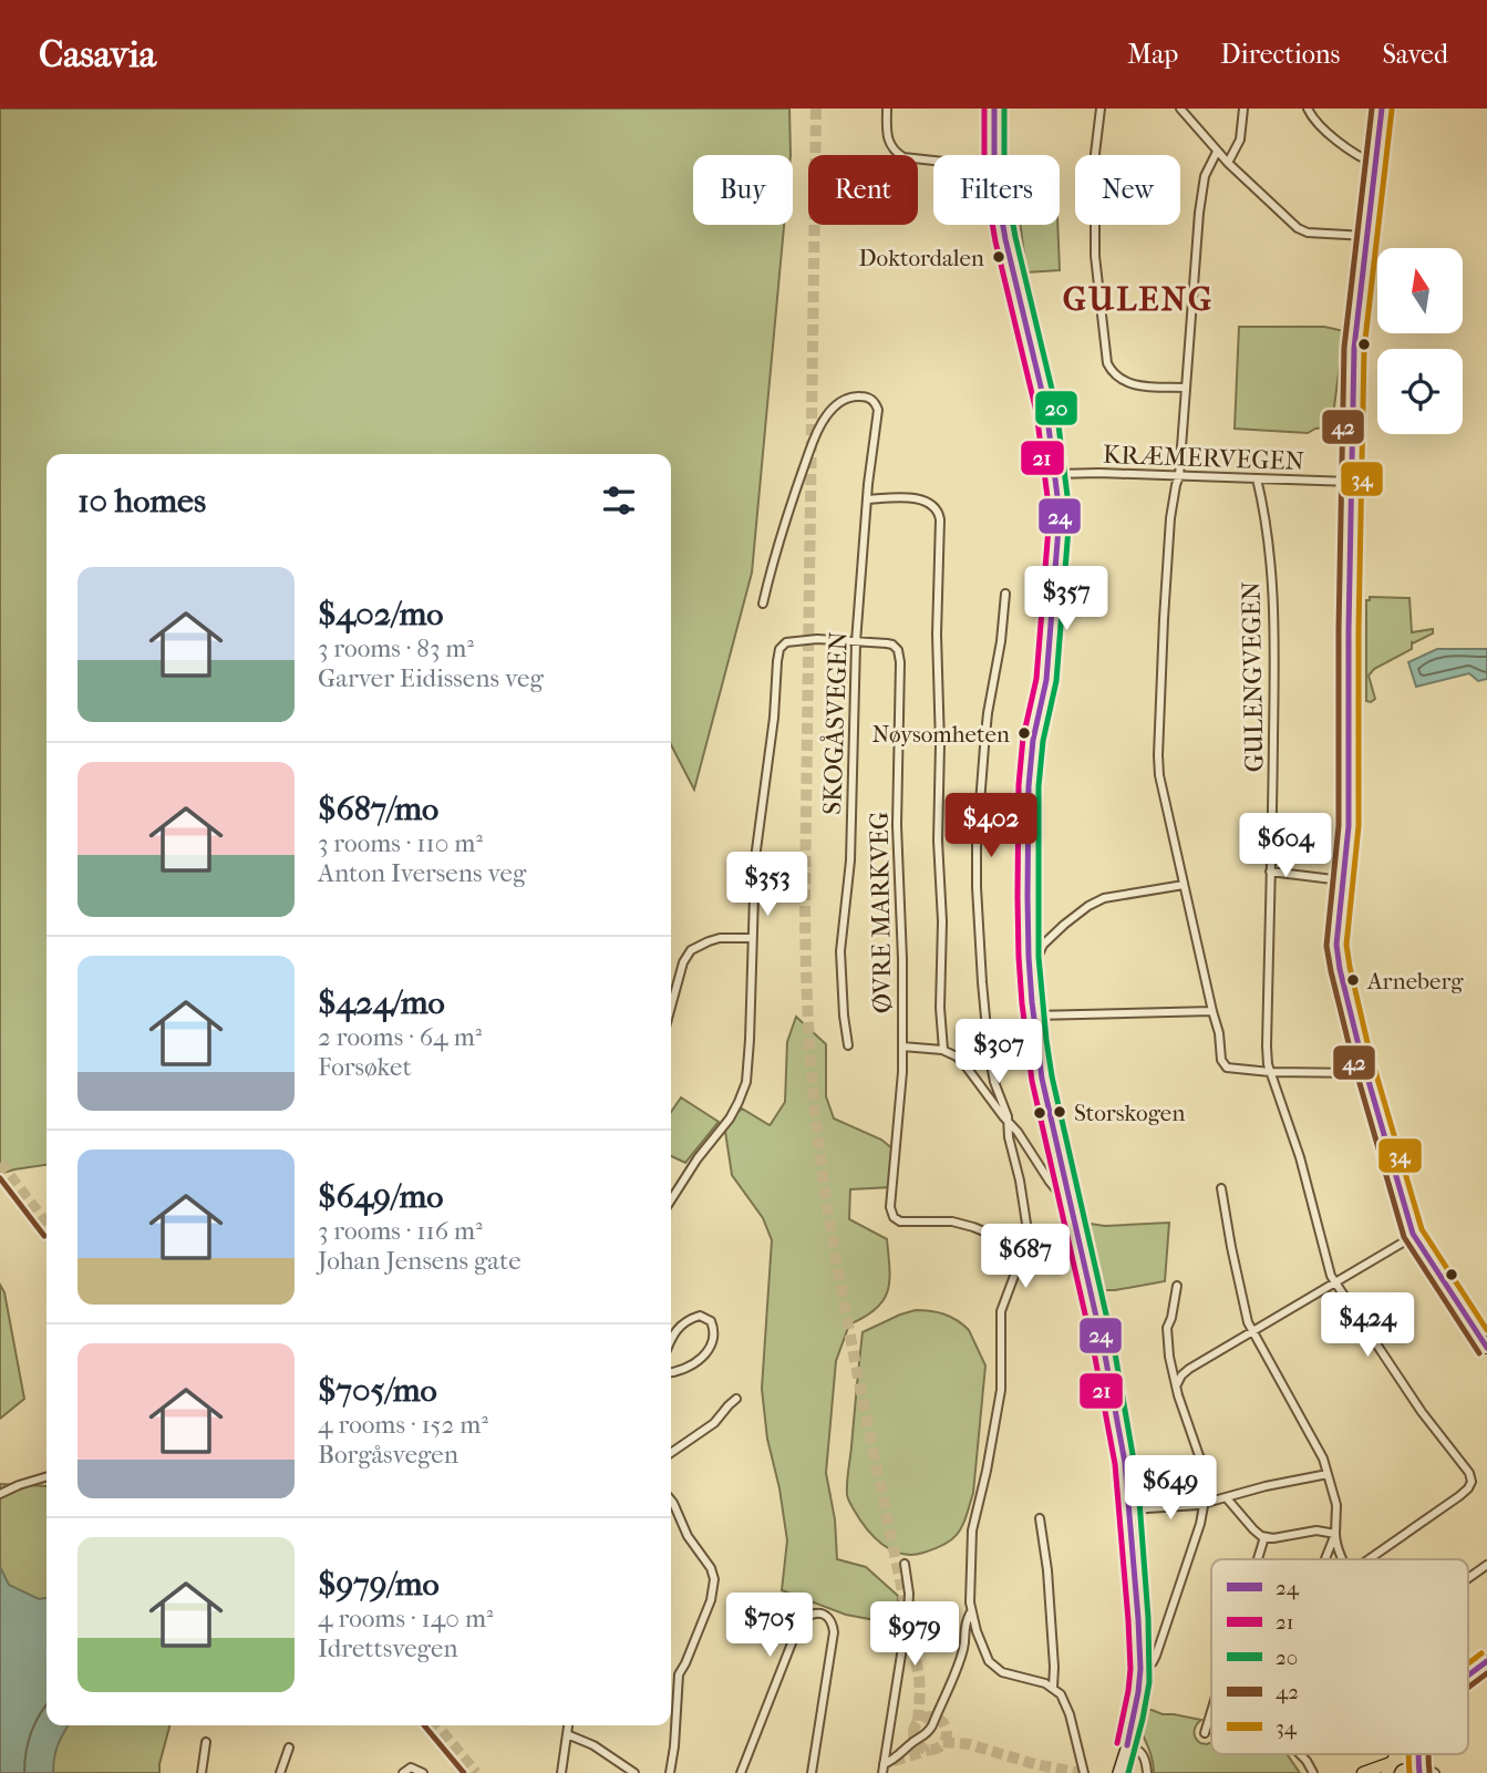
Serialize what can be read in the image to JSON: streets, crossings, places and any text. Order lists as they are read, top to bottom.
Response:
{
  "streets": {
    "street": [
      "KRÆMERVEGEN",
      "GULENGVEGEN",
      "SKOGÅSVEGEN",
      "ØVRE MARKVEG"
    ]
  },
  "crossings": [
    ["KRÆMERVEGEN", "GULENGVEGEN"],
    ["SKOGÅSVEGEN", "ØVRE MARKVEG"]
  ],
  "districts": ["GULENG"],
  "places": [
    "Doktordalen",
    "Nøysomheten",
    "Arneberg",
    "Storskogen"
  ],
  "lines": [
    "transit line 24",
    "transit line 21",
    "transit line 20",
    "transit line 42",
    "transit line 34"
  ],
  "legend": [
    "24",
    "21",
    "20",
    "42",
    "34"
  ],
  "north": "top",
  "page": {
    "header": "Casavia",
    "nav": ["Map", "Directions", "Saved"],
    "chip": [
      "Buy",
      "Rent",
      "Filters",
      "New"
    ],
    "heading": "10 homes",
    "list": [
      {
        "name": "$402/mo",
        "note": "3 rooms · 83 m² · Garver Eidissens veg"
      },
      {
        "name": "$687/mo",
        "note": "3 rooms · 110 m² · Anton Iversens veg"
      },
      {
        "name": "$424/mo",
        "note": "2 rooms · 64 m² · Forsøket"
      },
      {
        "name": "$649/mo",
        "note": "3 rooms · 116 m² · Johan Jensens gate"
      },
      {
        "name": "$705/mo",
        "note": "4 rooms · 152 m² · Borgåsvegen"
      },
      {
        "name": "$979/mo",
        "note": "4 rooms · 140 m² · Idrettsvegen"
      }
    ],
    "price": [
      "$357",
      "$402",
      "$604",
      "$353",
      "$307",
      "$687",
      "$424",
      "$649",
      "$705",
      "$979"
    ]
  }
}
